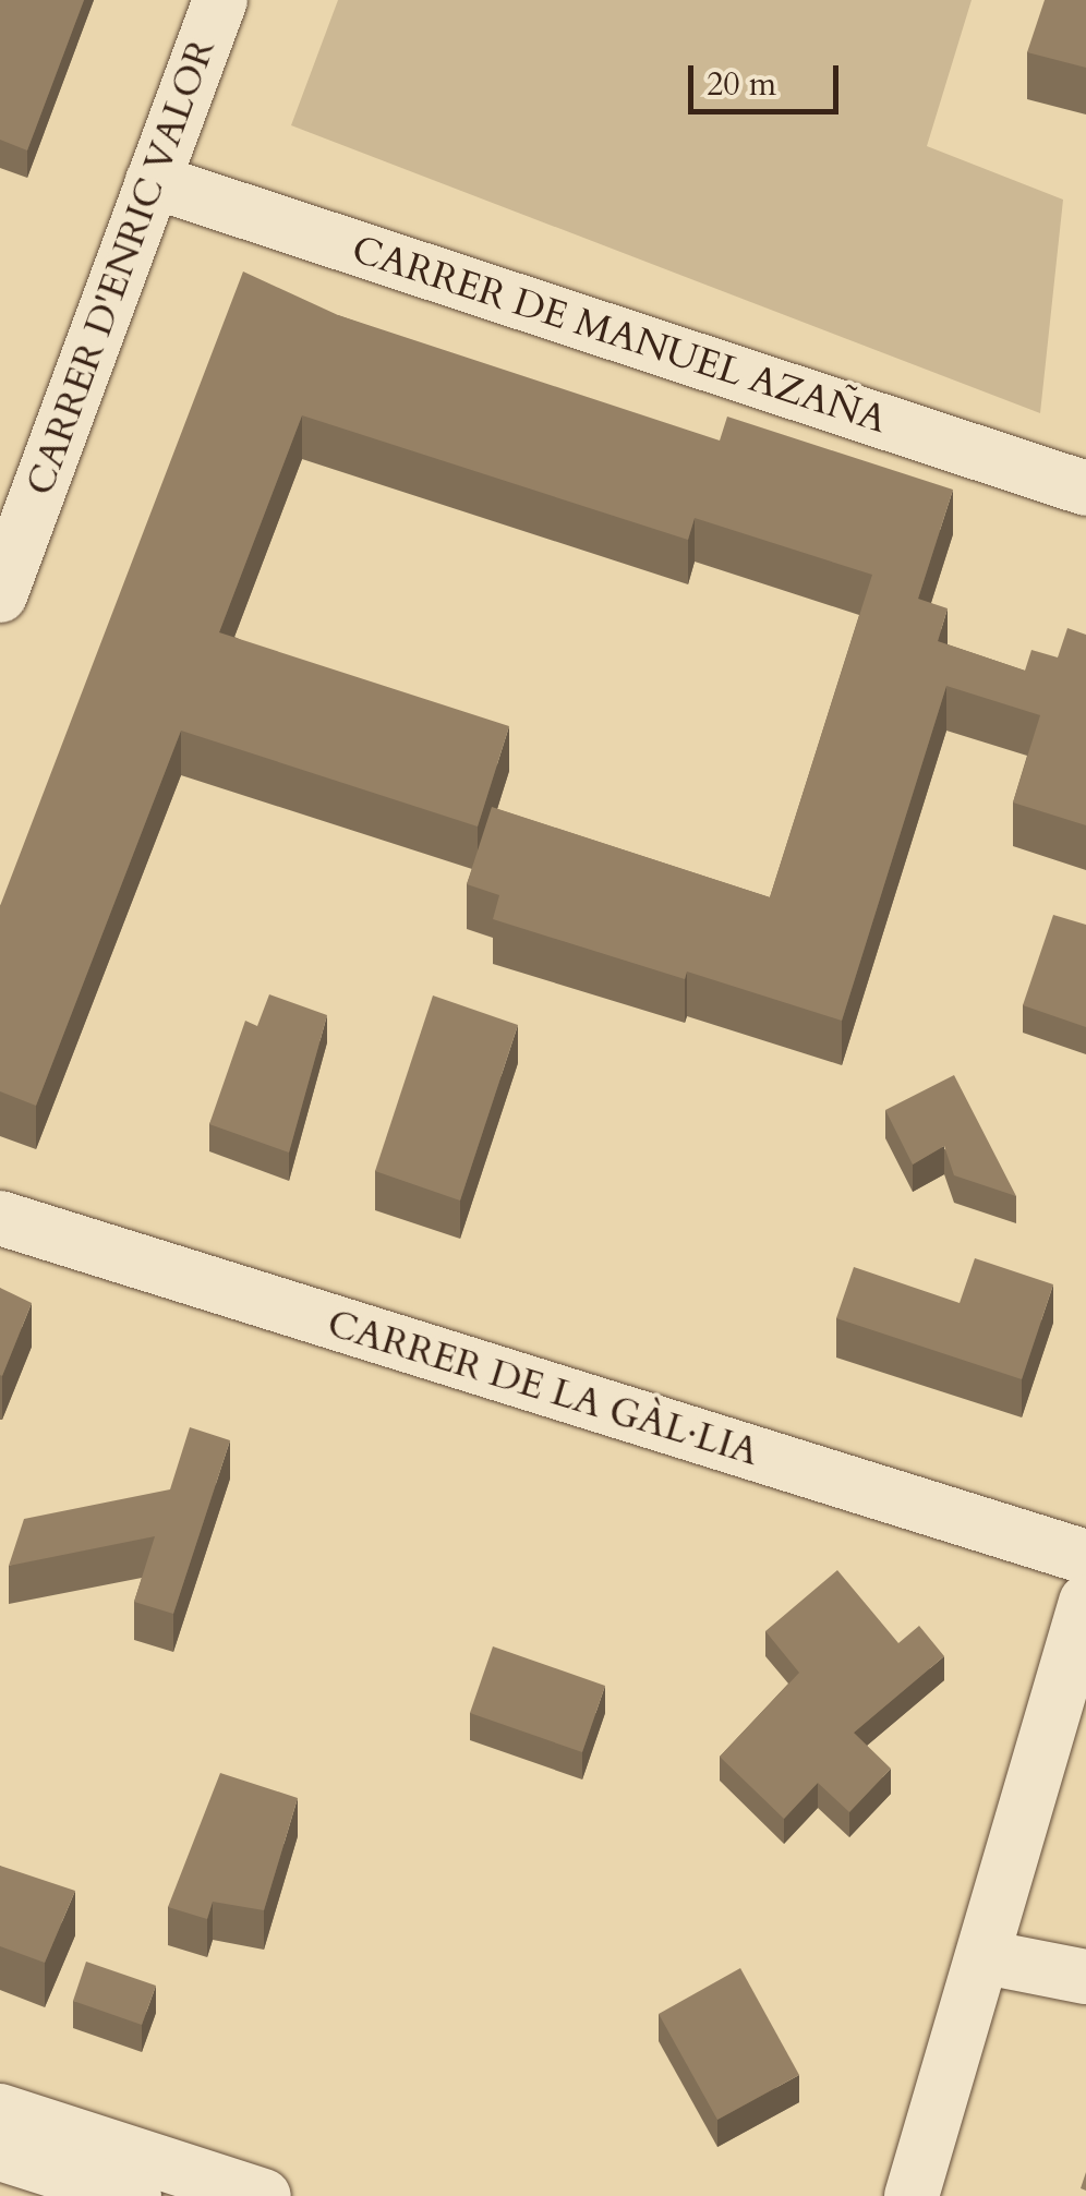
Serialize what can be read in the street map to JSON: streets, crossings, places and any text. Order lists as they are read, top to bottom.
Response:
{
  "streets": {
    "street": ["CARRER D'ENRIC VALOR", "CARRER DE MANUEL AZAÑA", "CARRER DE LA GÀL·LIA"]
  },
  "crossings": [
    ["CARRER D'ENRIC VALOR", "CARRER DE MANUEL AZAÑA"]
  ],
  "scale_bar": "20 m"
}
